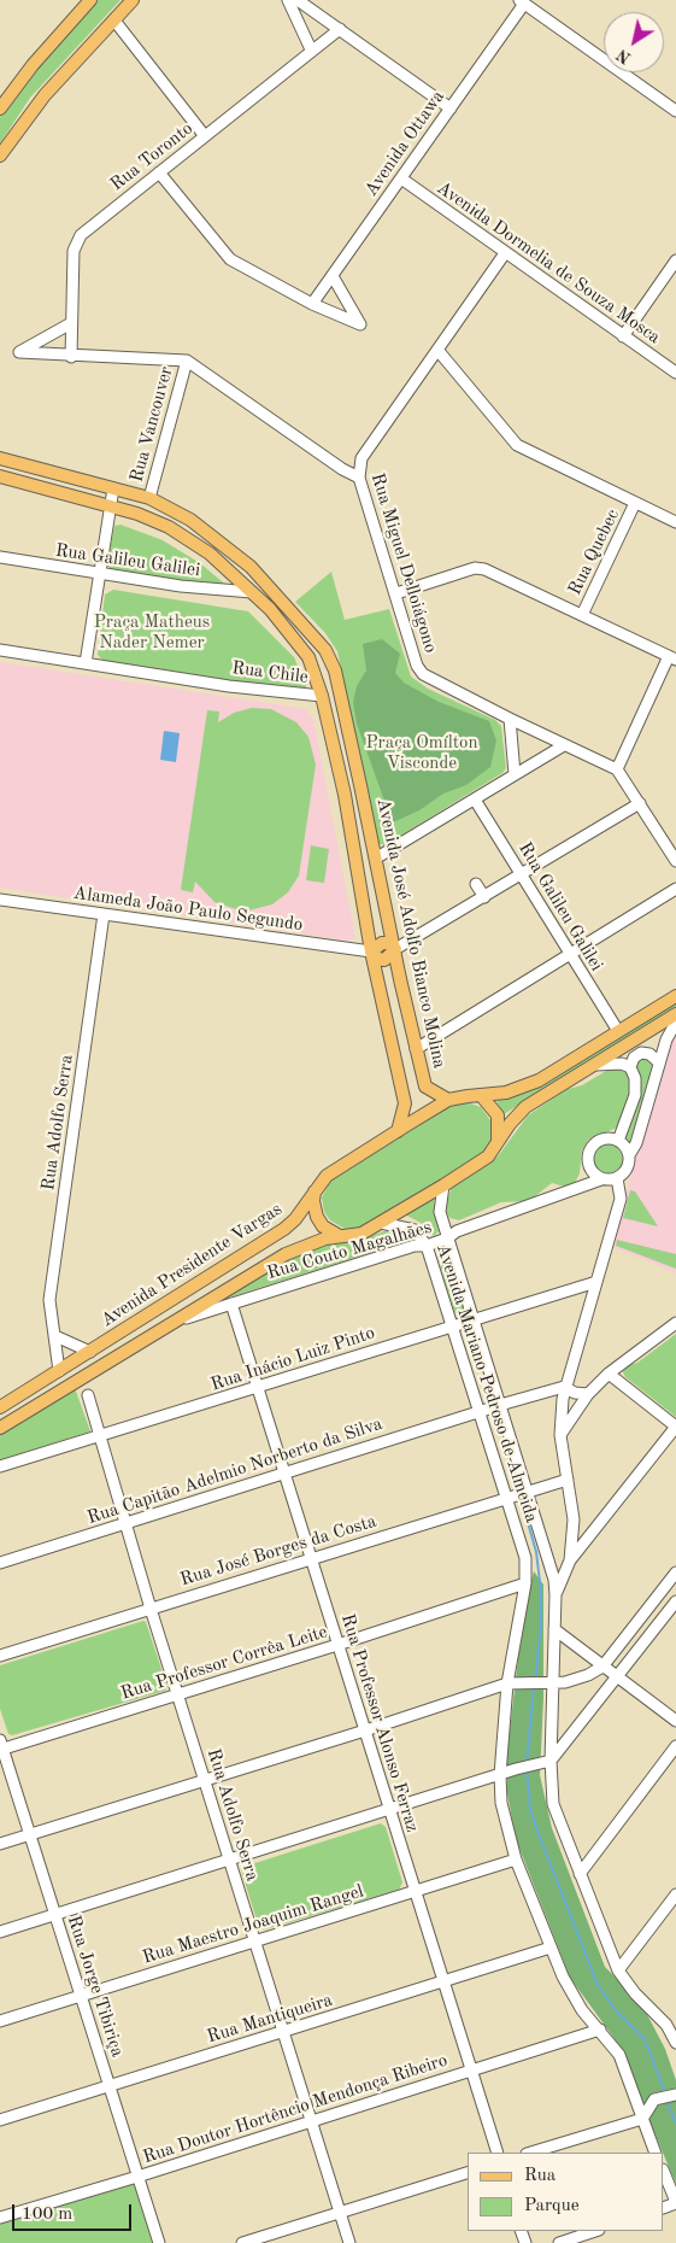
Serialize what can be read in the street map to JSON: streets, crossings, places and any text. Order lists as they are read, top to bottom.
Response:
{
  "streets": {
    "main road": ["Avenida José Adolfo Bianco Molina", "Avenida Presidente Vargas"],
    "street": [
      "Avenida Ottawa",
      "Rua Toronto",
      "Avenida Dormelia de Souza Mosca",
      "Rua Vancouver",
      "Rua Quebec",
      "Rua Galileu Galilei",
      "Rua Miguel Delloiágono",
      "Rua Chile",
      "Alameda João Paulo Segundo",
      "Rua Adolfo Serra",
      "Rua Couto Magalhães",
      "Rua Inácio Luiz Pinto",
      "Avenida Mariano Pedroso de Almeida",
      "Rua Capitão Adelmio Norberto da Silva",
      "Rua José Borges da Costa",
      "Rua Professor Corrêa Leite",
      "Rua Professor Alonso Ferraz",
      "Rua Maestro Joaquim Rangel",
      "Rua Jorge Tibiriça",
      "Rua Mantiqueira",
      "Rua Doutor Hortêncio Mendonça Ribeiro"
    ]
  },
  "crossings": [
    ["Avenida Ottawa", "Avenida Dormelia de Souza Mosca"],
    ["Avenida Dormelia de Souza Mosca", "Rua Miguel Delloiágono"],
    ["Rua Vancouver", "Avenida José Adolfo Bianco Molina"],
    ["Rua Galileu Galilei", "Avenida José Adolfo Bianco Molina"],
    ["Rua Galileu Galilei", "Avenida Presidente Vargas"],
    ["Rua Chile", "Avenida José Adolfo Bianco Molina"],
    ["Alameda João Paulo Segundo", "Avenida José Adolfo Bianco Molina"],
    ["Alameda João Paulo Segundo", "Rua Adolfo Serra"],
    ["Avenida José Adolfo Bianco Molina", "Avenida Presidente Vargas"],
    ["Rua Adolfo Serra", "Avenida Presidente Vargas"],
    ["Rua Adolfo Serra", "Rua Inácio Luiz Pinto"],
    ["Rua Adolfo Serra", "Rua Capitão Adelmio Norberto da Silva"],
    ["Rua Adolfo Serra", "Rua José Borges da Costa"],
    ["Rua Adolfo Serra", "Rua Professor Corrêa Leite"],
    ["Rua Adolfo Serra", "Rua Maestro Joaquim Rangel"],
    ["Rua Adolfo Serra", "Rua Mantiqueira"],
    ["Rua Adolfo Serra", "Rua Doutor Hortêncio Mendonça Ribeiro"],
    ["Rua Couto Magalhães", "Avenida Presidente Vargas"],
    ["Rua Couto Magalhães", "Avenida Mariano Pedroso de Almeida"],
    ["Rua Couto Magalhães", "Rua Professor Alonso Ferraz"],
    ["Avenida Presidente Vargas", "Avenida Mariano Pedroso de Almeida"],
    ["Rua Inácio Luiz Pinto", "Avenida Mariano Pedroso de Almeida"],
    ["Rua Inácio Luiz Pinto", "Rua Professor Alonso Ferraz"],
    ["Avenida Mariano Pedroso de Almeida", "Rua Capitão Adelmio Norberto da Silva"],
    ["Avenida Mariano Pedroso de Almeida", "Rua José Borges da Costa"],
    ["Avenida Mariano Pedroso de Almeida", "Rua Professor Corrêa Leite"],
    ["Avenida Mariano Pedroso de Almeida", "Rua Maestro Joaquim Rangel"],
    ["Avenida Mariano Pedroso de Almeida", "Rua Mantiqueira"],
    ["Avenida Mariano Pedroso de Almeida", "Rua Doutor Hortêncio Mendonça Ribeiro"],
    ["Rua Capitão Adelmio Norberto da Silva", "Rua Professor Alonso Ferraz"],
    ["Rua José Borges da Costa", "Rua Professor Alonso Ferraz"],
    ["Rua Professor Corrêa Leite", "Rua Professor Alonso Ferraz"],
    ["Rua Professor Corrêa Leite", "Rua Jorge Tibiriça"],
    ["Rua Professor Alonso Ferraz", "Rua Maestro Joaquim Rangel"],
    ["Rua Professor Alonso Ferraz", "Rua Mantiqueira"],
    ["Rua Professor Alonso Ferraz", "Rua Doutor Hortêncio Mendonça Ribeiro"],
    ["Rua Maestro Joaquim Rangel", "Rua Jorge Tibiriça"],
    ["Rua Jorge Tibiriça", "Rua Mantiqueira"],
    ["Rua Jorge Tibiriça", "Rua Doutor Hortêncio Mendonça Ribeiro"]
  ],
  "parks": ["Praça Matheus Nader Nemer", "Praça Omílton Visconde"],
  "legend": ["Rua", "Parque"],
  "scale_bar": "100 m",
  "north": "bottom left"
}
